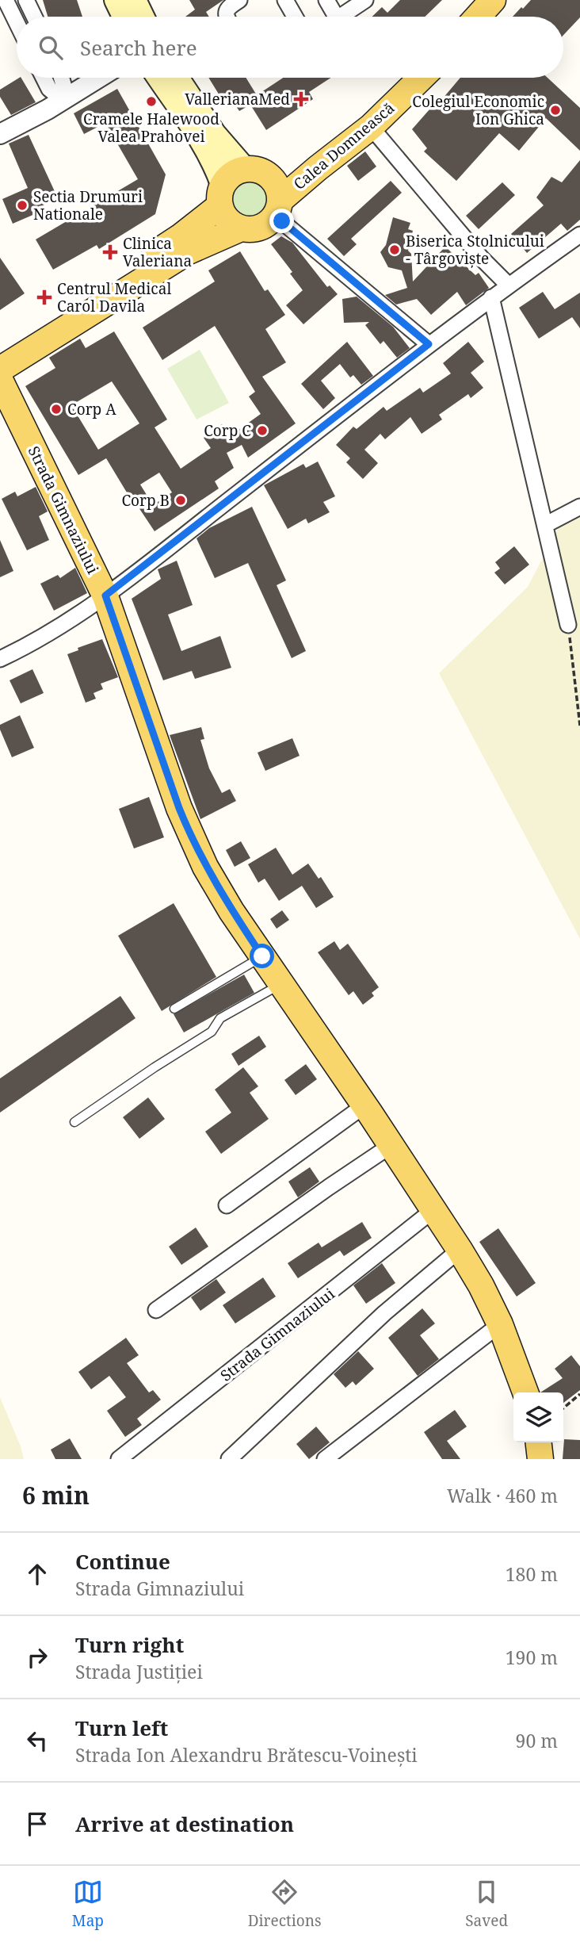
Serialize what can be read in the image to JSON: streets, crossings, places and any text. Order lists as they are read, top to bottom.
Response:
{
  "streets": {
    "main road": ["Calea Domnească", "Strada Gimnaziului"]
  },
  "places": {
    "health": ["VallerianaMed", "Clinica Valeriana", "Centrul Medical Carol Davila"],
    "other": [
      "Cramele Halewood Valea Prahovei",
      "Colegiul Economic Ion Ghica",
      "Sectia Drumuri Nationale",
      "Biserica Stolnicului - Târgoviște",
      "Corp A",
      "Corp C",
      "Corp B"
    ]
  },
  "page": {
    "search": "Search here",
    "heading": ["6 min", "Walk · 460 m"],
    "list": [
      ["Continue", "Strada Gimnaziului", "180 m"],
      ["Turn right", "Strada Justiției", "190 m"],
      ["Turn left", "Strada Ion Alexandru Brătescu-Voinești", "90 m"],
      "Arrive at destination"
    ],
    "nav": ["Map", "Directions", "Saved"]
  }
}
